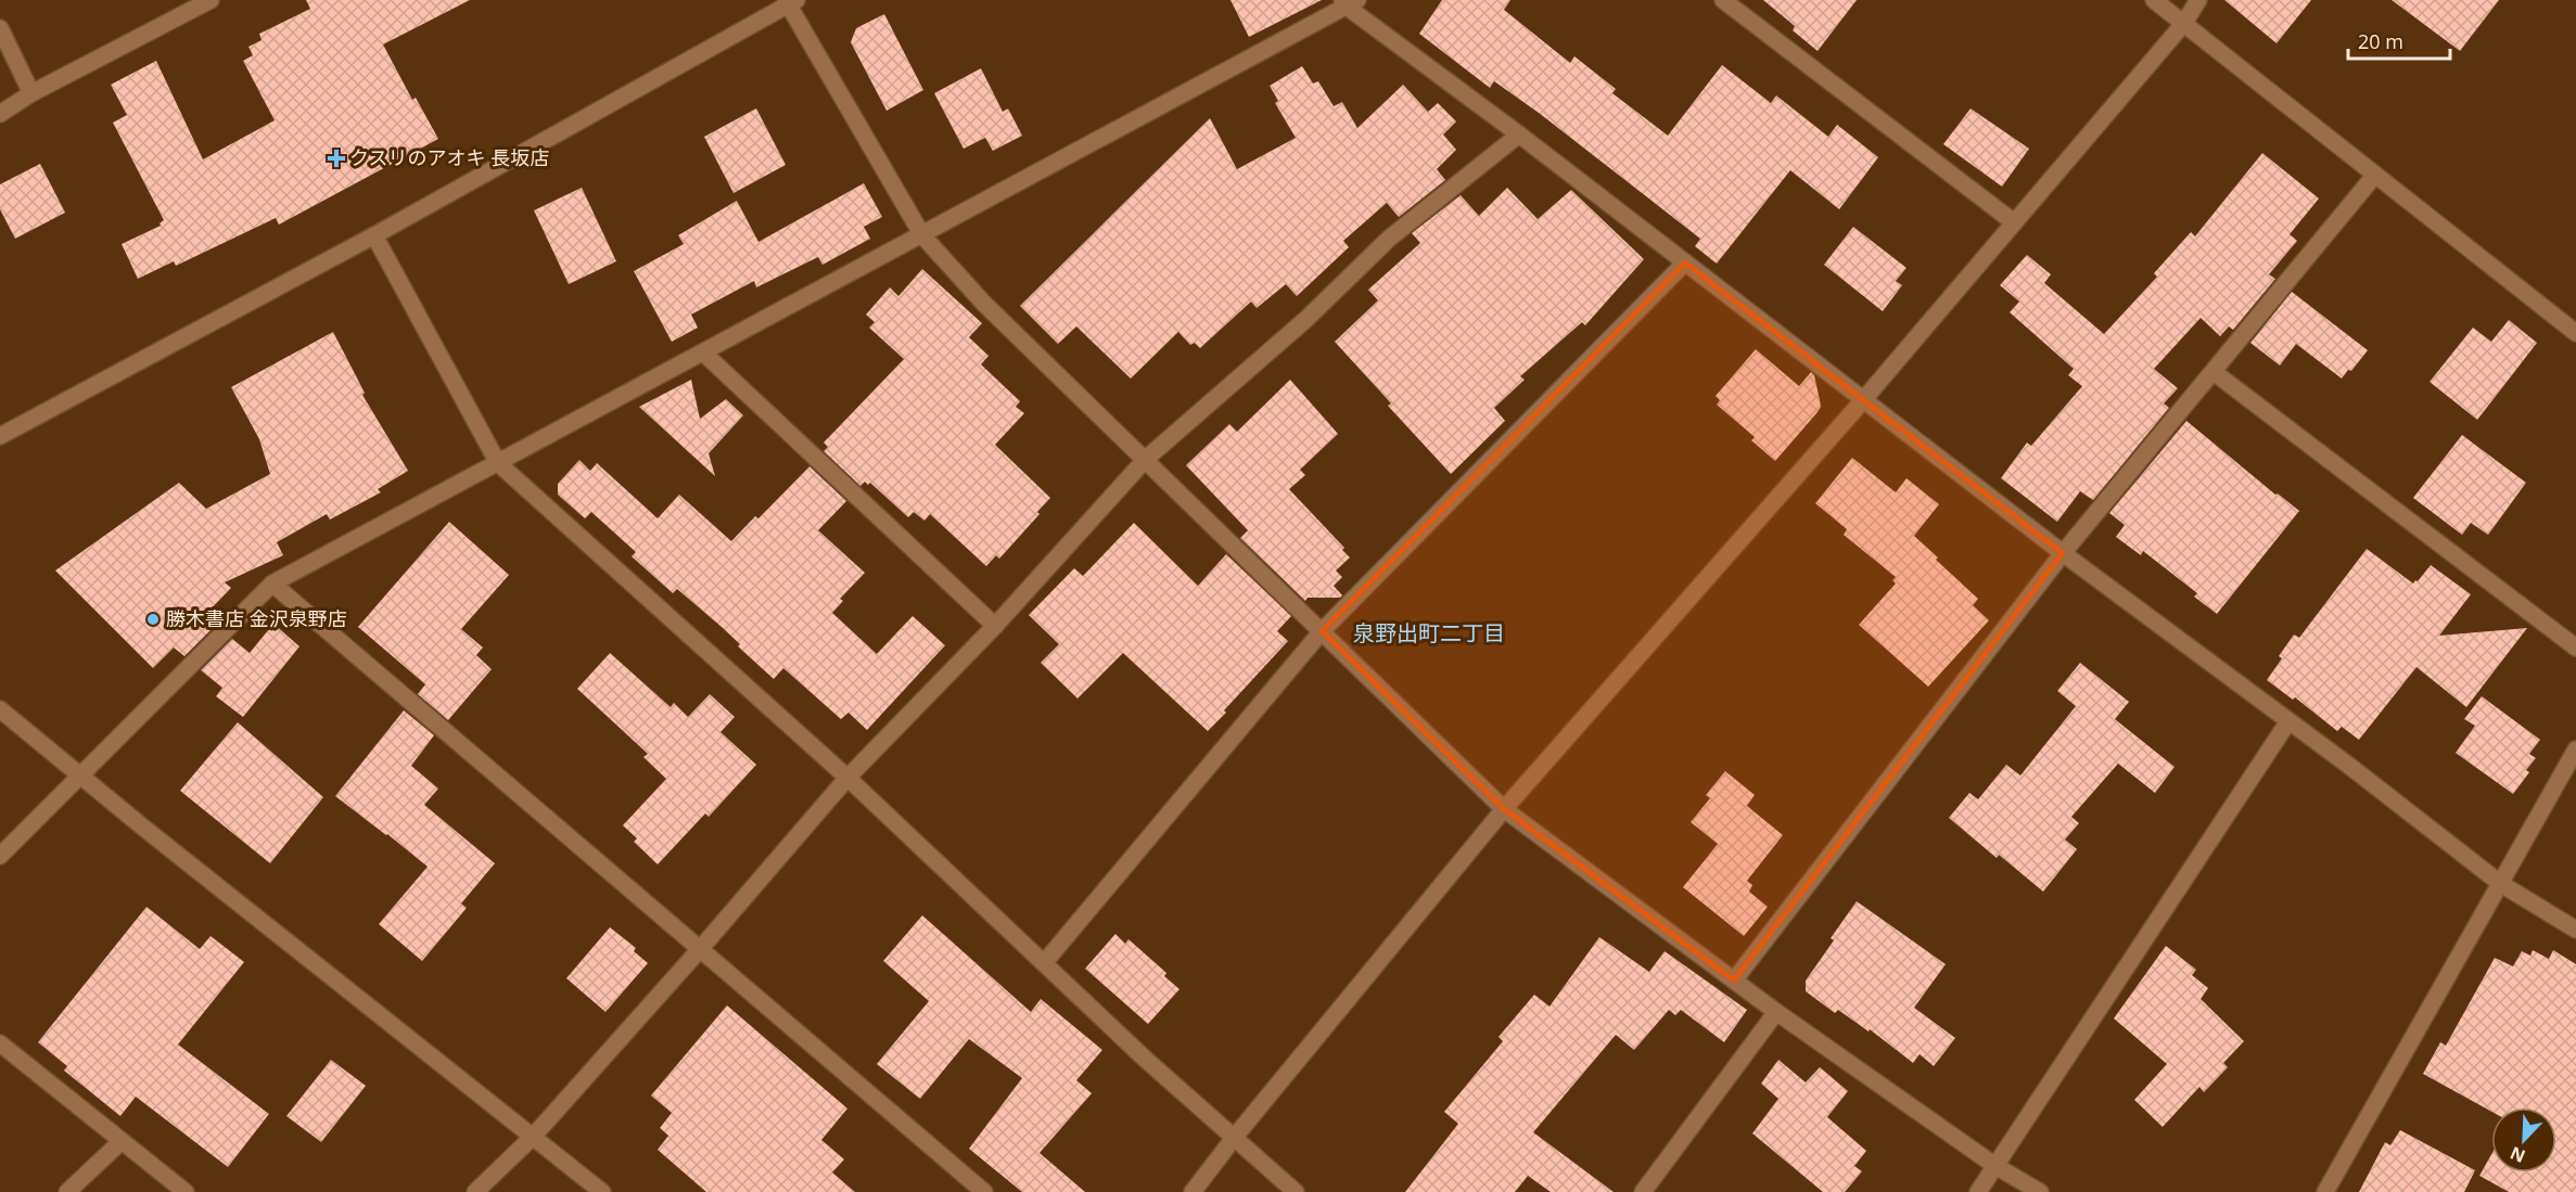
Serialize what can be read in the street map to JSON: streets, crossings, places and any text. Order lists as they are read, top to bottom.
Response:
{
  "districts": ["泉野出町二丁目"],
  "places": {
    "health": ["クスリのアオキ 長坂店"],
    "other": ["勝木書店 金沢泉野店"]
  },
  "scale_bar": "20 m",
  "north": "bottom left"
}
